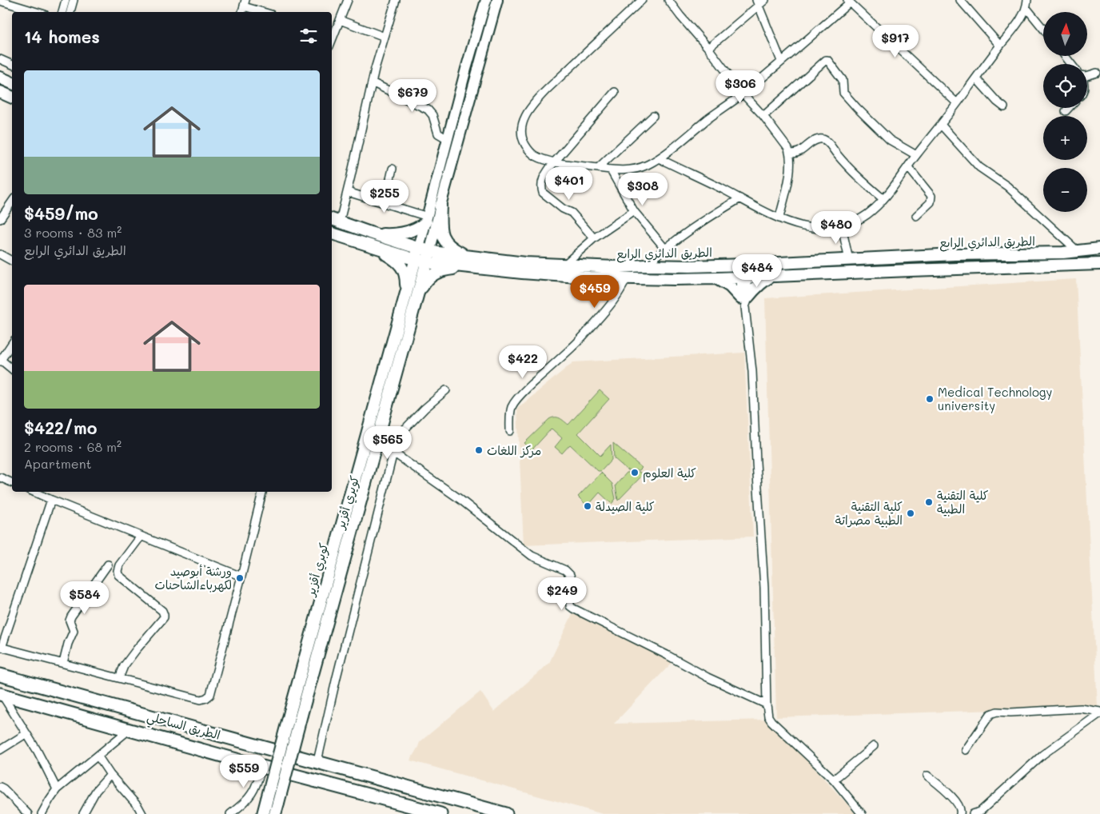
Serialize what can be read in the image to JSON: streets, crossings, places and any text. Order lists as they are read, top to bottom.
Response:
{
  "streets": {
    "highway": ["الطريق الساحلي"],
    "main road": ["الطريق الدائري الرابع", "كويري أقزير", "كوبري أقزير"]
  },
  "crossings": [
    ["الطريق الدائري الرابع", "كويري أقزير"],
    ["الطريق الدائري الرابع", "كوبري أقزير"],
    ["كويري أقزير", "كوبري أقزير"]
  ],
  "places": [
    "Medical Technology university",
    "مركز اللغات",
    "كلية العلوم",
    "كلية التقنية الطبية",
    "كلية الصيدلة",
    "كلية التقنية الطبية مصراتة",
    "ورشة أبوصيد لكهرباءالشاحنات"
  ],
  "north": "top",
  "page": {
    "map_buttons": ["+", "−"],
    "heading": "14 homes",
    "price": [
      "$917",
      "$306",
      "$679",
      "$401",
      "$308",
      "$255",
      "$480",
      "$484",
      "$459",
      "$422",
      "$565",
      "$249",
      "$584",
      "$559"
    ],
    "list": [
      {
        "name": "$459/mo",
        "note": "3 rooms · 83 m² · الطريق الدائري الرابع"
      },
      {
        "name": "$422/mo",
        "note": "2 rooms · 68 m² · Apartment"
      }
    ]
  }
}
